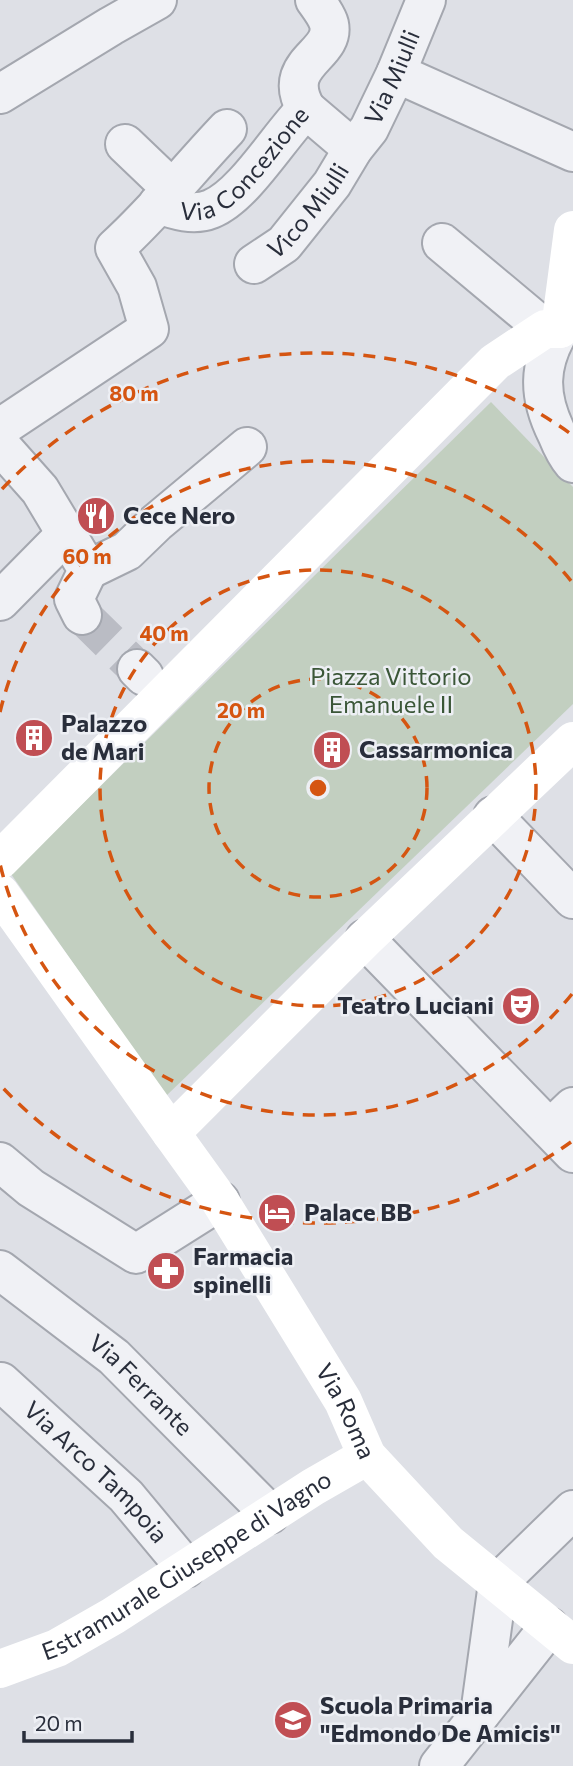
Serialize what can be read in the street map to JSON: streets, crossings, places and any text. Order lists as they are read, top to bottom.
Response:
{
  "streets": {
    "street": [
      "Via Miulli",
      "Via Concezione",
      "Vico Miulli",
      "Via Ferrante",
      "Via Roma",
      "Via Arco Tampoia",
      "Estramurale Giuseppe di Vagno"
    ]
  },
  "crossings": [
    ["Via Miulli", "Via Concezione"],
    ["Via Miulli", "Vico Miulli"],
    ["Via Concezione", "Vico Miulli"],
    ["Via Ferrante", "Estramurale Giuseppe di Vagno"],
    ["Via Roma", "Estramurale Giuseppe di Vagno"],
    ["Via Arco Tampoia", "Estramurale Giuseppe di Vagno"]
  ],
  "parks": ["Piazza Vittorio Emanuele II"],
  "places": {
    "restaurant": ["Cece Nero"],
    "building": ["Palazzo de Mari", "Cassarmonica"],
    "theatre": ["Teatro Luciani"],
    "hotel": ["Palace BB"],
    "pharmacy": ["Farmacia spinelli"],
    "school or university": ["Scuola Primaria \"Edmondo De Amicis\""]
  },
  "scale_bar": "20 m",
  "rings": [
    "80 m",
    "60 m",
    "40 m",
    "20 m"
  ]
}
